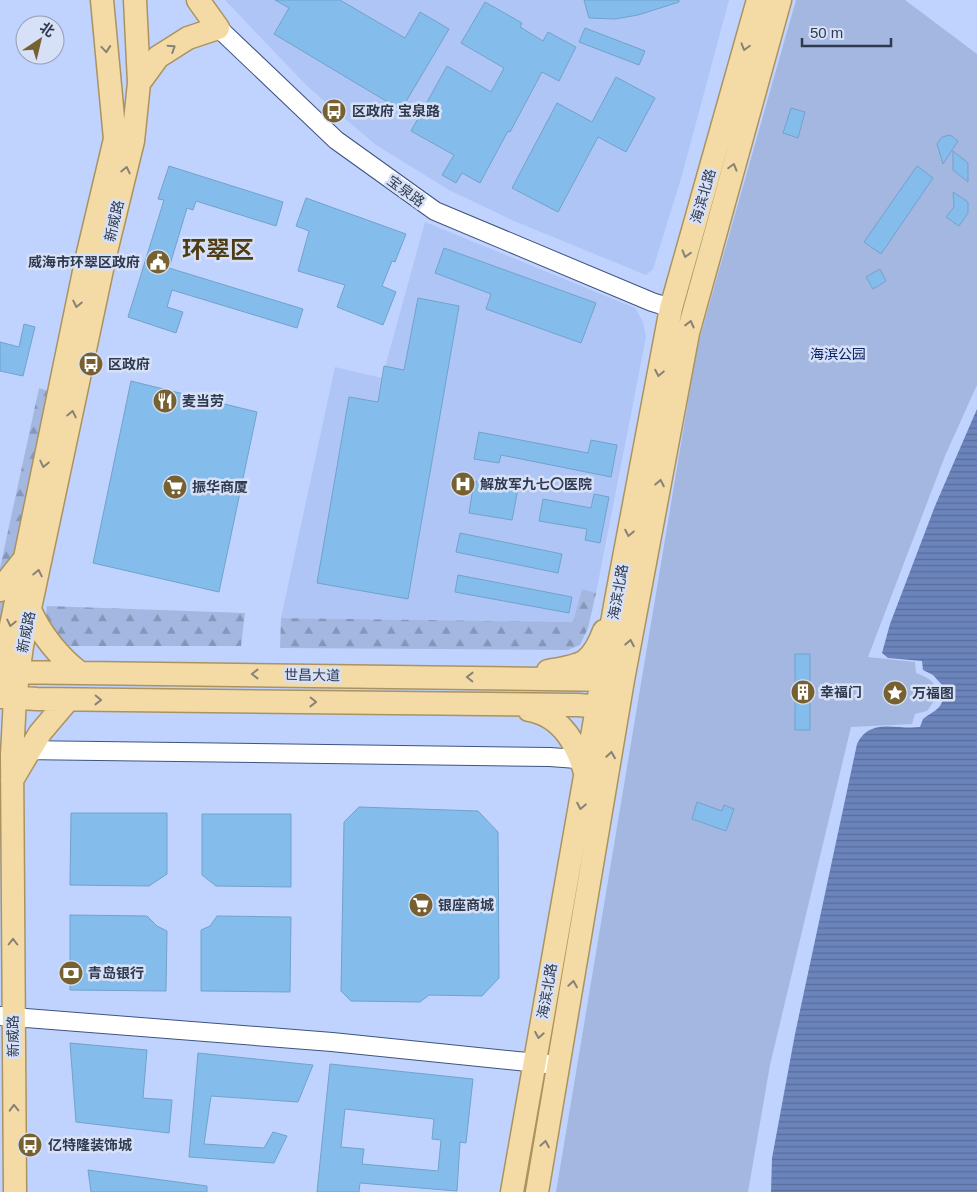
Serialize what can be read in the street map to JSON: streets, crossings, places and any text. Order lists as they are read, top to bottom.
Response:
{
  "streets": {
    "main road": ["海滨北路", "新威路", "世昌大道"],
    "street": ["宝泉路"]
  },
  "crossings": [
    ["宝泉路", "海滨北路"],
    ["海滨北路", "世昌大道"],
    ["新威路", "世昌大道"]
  ],
  "districts": ["环翠区"],
  "parks": ["海滨公园"],
  "places": {
    "bus stop": ["区政府 宝泉路", "区政府", "亿特隆装饰城"],
    "public building": ["威海市环翠区政府"],
    "restaurant": ["麦当劳"],
    "hospital": ["解放军九七〇医院"],
    "supermarket": ["振华商厦", "银座商城"],
    "building": ["幸福门"],
    "place": ["万福图"],
    "bank": ["青岛银行"]
  },
  "scale_bar": "50 m",
  "north": "top right"
}
